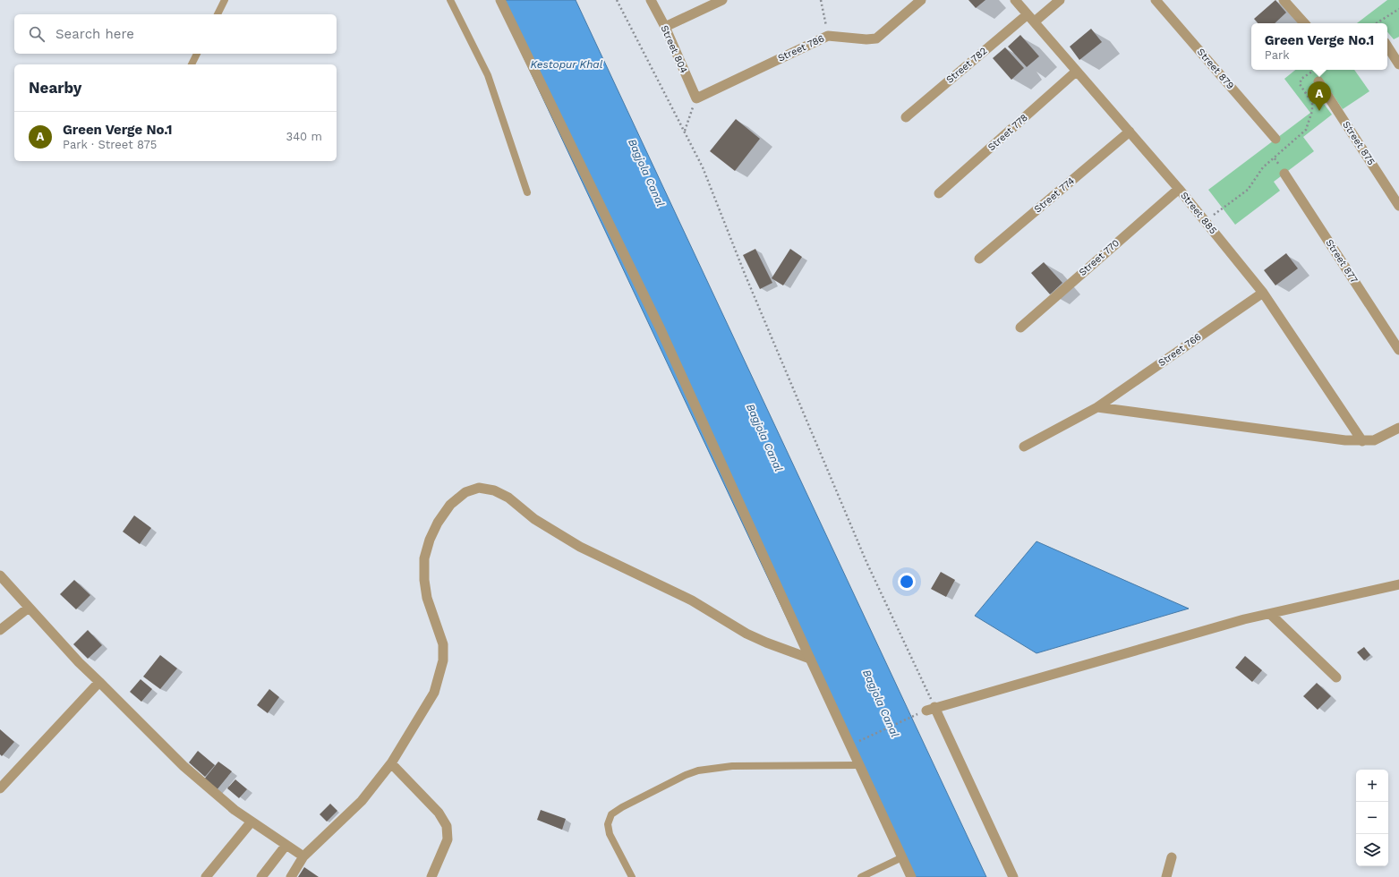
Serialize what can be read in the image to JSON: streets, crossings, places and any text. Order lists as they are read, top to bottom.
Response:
{
  "streets": {
    "street": [
      "Street 786",
      "Street 804",
      "Street 782",
      "Street 879",
      "Street 778",
      "Street 875",
      "Street 774",
      "Street 885",
      "Street 770",
      "Street 877",
      "Street 766"
    ]
  },
  "crossings": [
    ["Street 786", "Street 804"],
    ["Street 782", "Street 885"],
    ["Street 778", "Street 885"],
    ["Street 774", "Street 885"],
    ["Street 885", "Street 770"],
    ["Street 885", "Street 766"]
  ],
  "water": ["Kestopur Khal", "Bagjola Canal"],
  "page": {
    "search": "Search here",
    "popup": ["Green Verge No.1", "Park"],
    "heading": "Nearby",
    "pins": "A",
    "list": [
      {
        "mark": "A",
        "name": "Green Verge No.1",
        "note": "Park · Street 875",
        "value": "340 m"
      }
    ],
    "map_buttons": ["+", "−"]
  }
}
